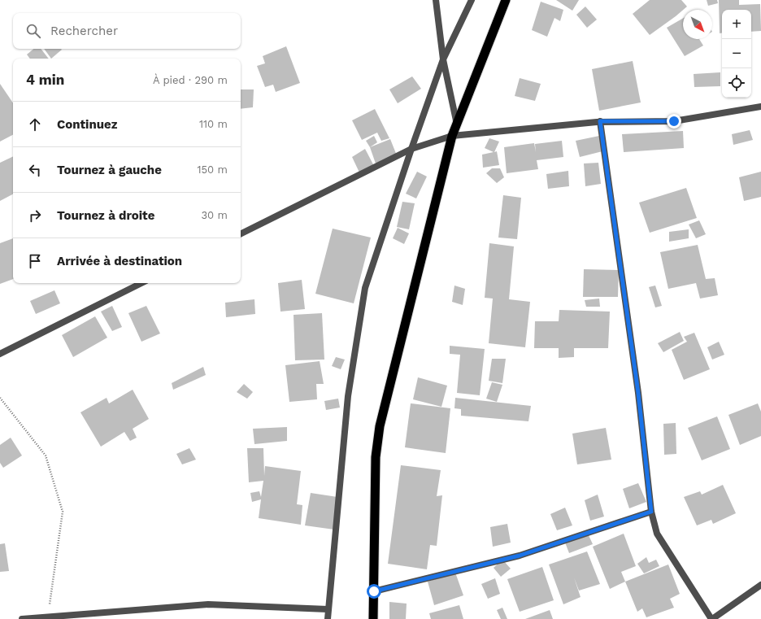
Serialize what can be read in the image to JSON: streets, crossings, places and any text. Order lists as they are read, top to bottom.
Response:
{
  "north": "bottom right",
  "page": {
    "map_buttons": ["+", "−"],
    "search": "Rechercher",
    "heading": ["4 min", "À pied · 290 m"],
    "list": [
      ["Continuez", "110 m"],
      ["Tournez à gauche", "150 m"],
      ["Tournez à droite", "30 m"],
      "Arrivée à destination"
    ]
  }
}
